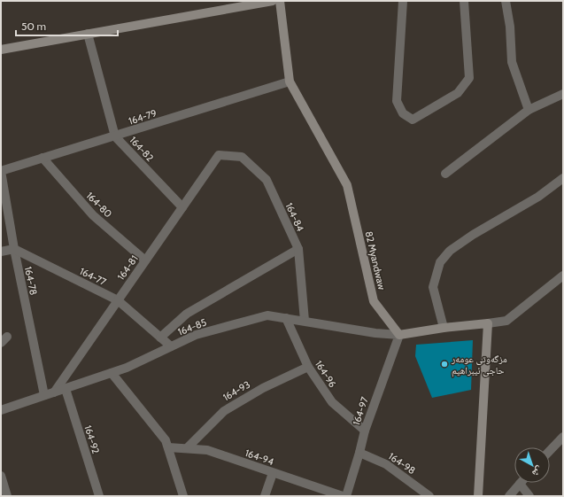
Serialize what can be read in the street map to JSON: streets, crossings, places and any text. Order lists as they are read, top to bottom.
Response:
{
  "streets": {
    "street": [
      "164-79",
      "164-82",
      "164-80",
      "164-84",
      "82 Myandwaw",
      "164-81",
      "164-77",
      "164-78",
      "164-85",
      "164-96",
      "164-93",
      "164-97",
      "164-92",
      "164-94",
      "164-98"
    ]
  },
  "crossings": [
    ["164-79", "164-82"],
    ["164-79", "164-80"],
    ["164-79", "82 Myandwaw"],
    ["164-79", "164-78"],
    ["164-82", "164-81"],
    ["164-80", "164-81"],
    ["164-84", "164-81"],
    ["164-84", "164-85"],
    ["82 Myandwaw", "164-85"],
    ["82 Myandwaw", "164-97"],
    ["164-81", "164-77"],
    ["164-81", "164-85"],
    ["164-77", "164-78"],
    ["164-77", "164-85"],
    ["164-78", "164-85"],
    ["164-85", "164-96"],
    ["164-85", "164-97"],
    ["164-85", "164-92"],
    ["164-96", "164-93"],
    ["164-96", "164-97"],
    ["164-93", "164-94"],
    ["164-97", "164-98"]
  ],
  "places": ["مزگەوتی عومەر حاجی ئیبراهیم"],
  "scale_bar": "50 m",
  "north": "bottom right"
}
